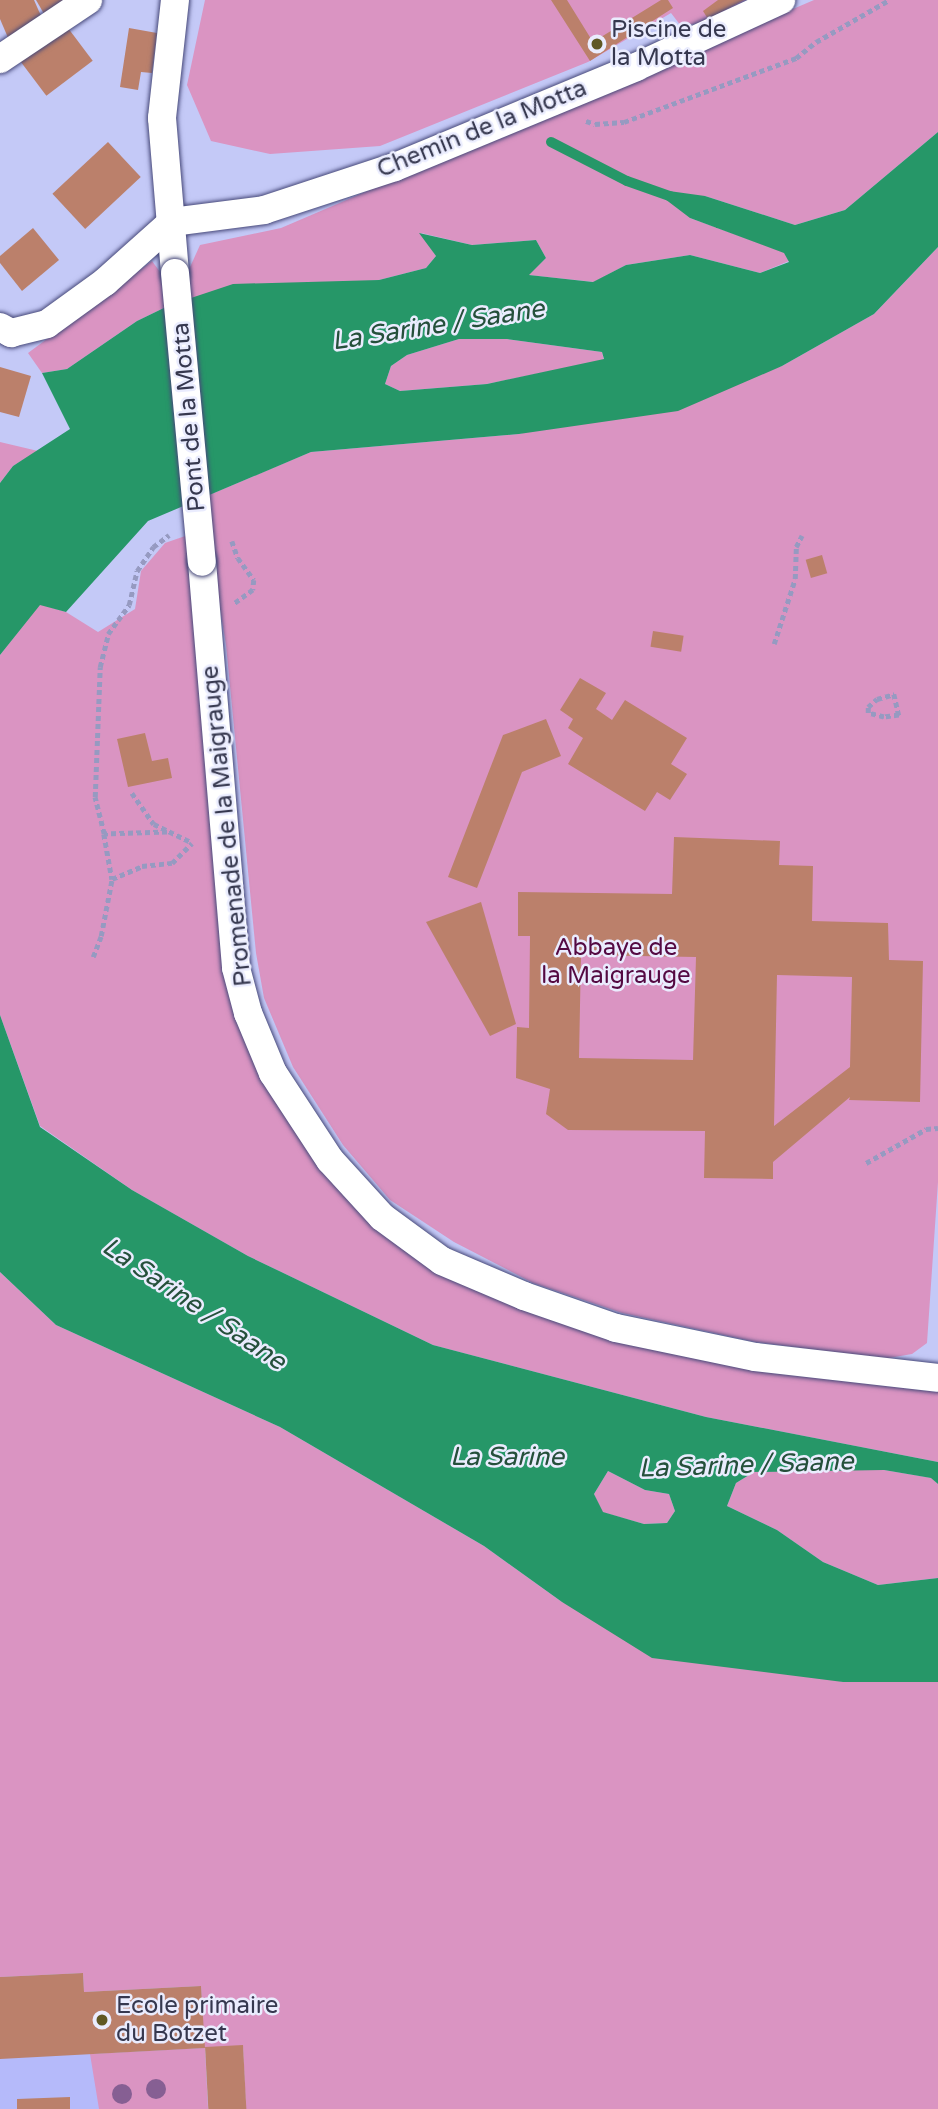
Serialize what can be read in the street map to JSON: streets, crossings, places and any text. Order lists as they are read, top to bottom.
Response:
{
  "streets": {
    "street": ["Chemin de la Motta", "Pont de la Motta", "Promenade de la Maigrauge"]
  },
  "crossings": [
    ["Chemin de la Motta", "Pont de la Motta"],
    ["Pont de la Motta", "Promenade de la Maigrauge"]
  ],
  "water": ["La Sarine / Saane", "La Sarine"],
  "parks": ["Abbaye de la Maigrauge"],
  "places": ["Piscine de la Motta", "Ecole primaire du Botzet"]
}
